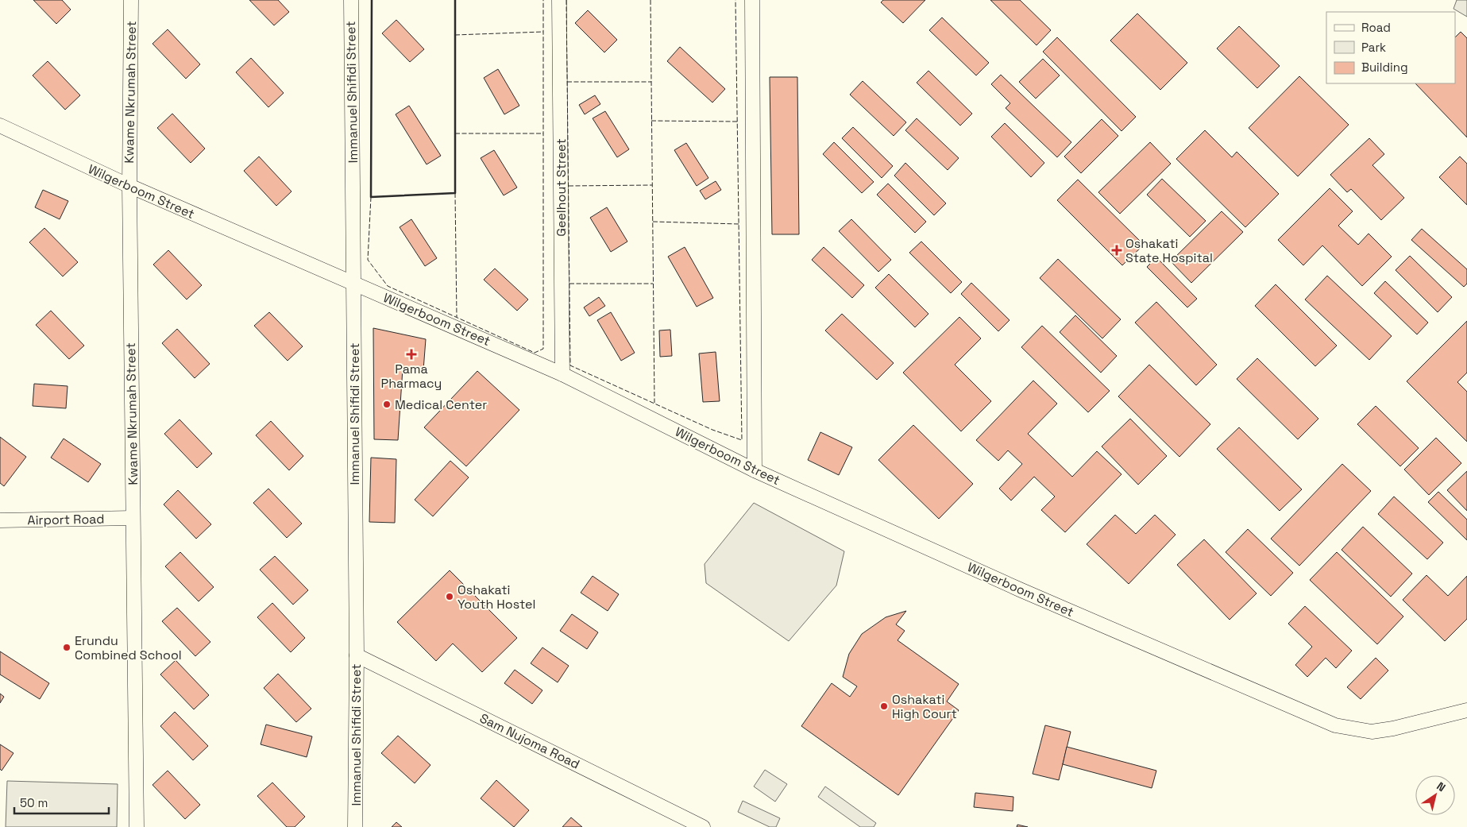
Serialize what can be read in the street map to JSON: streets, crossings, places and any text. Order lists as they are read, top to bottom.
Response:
{
  "streets": {
    "street": [
      "Kwame Nkrumah Street",
      "Immanuel Shifidi Street",
      "Geelhout Street",
      "Wilgerboom Street",
      "Airport Road",
      "Sam Nujoma Road"
    ]
  },
  "crossings": [
    ["Kwame Nkrumah Street", "Wilgerboom Street"],
    ["Kwame Nkrumah Street", "Airport Road"],
    ["Immanuel Shifidi Street", "Wilgerboom Street"],
    ["Immanuel Shifidi Street", "Sam Nujoma Road"],
    ["Geelhout Street", "Wilgerboom Street"]
  ],
  "places": {
    "health": ["Oshakati State Hospital", "Pama Pharmacy"],
    "other": [
      "Medical Center",
      "Oshakati Youth Hostel",
      "Erundu Combined School",
      "Oshakati High Court"
    ]
  },
  "legend": ["Road", "Park", "Building"],
  "scale_bar": "50 m",
  "north": "top right"
}
